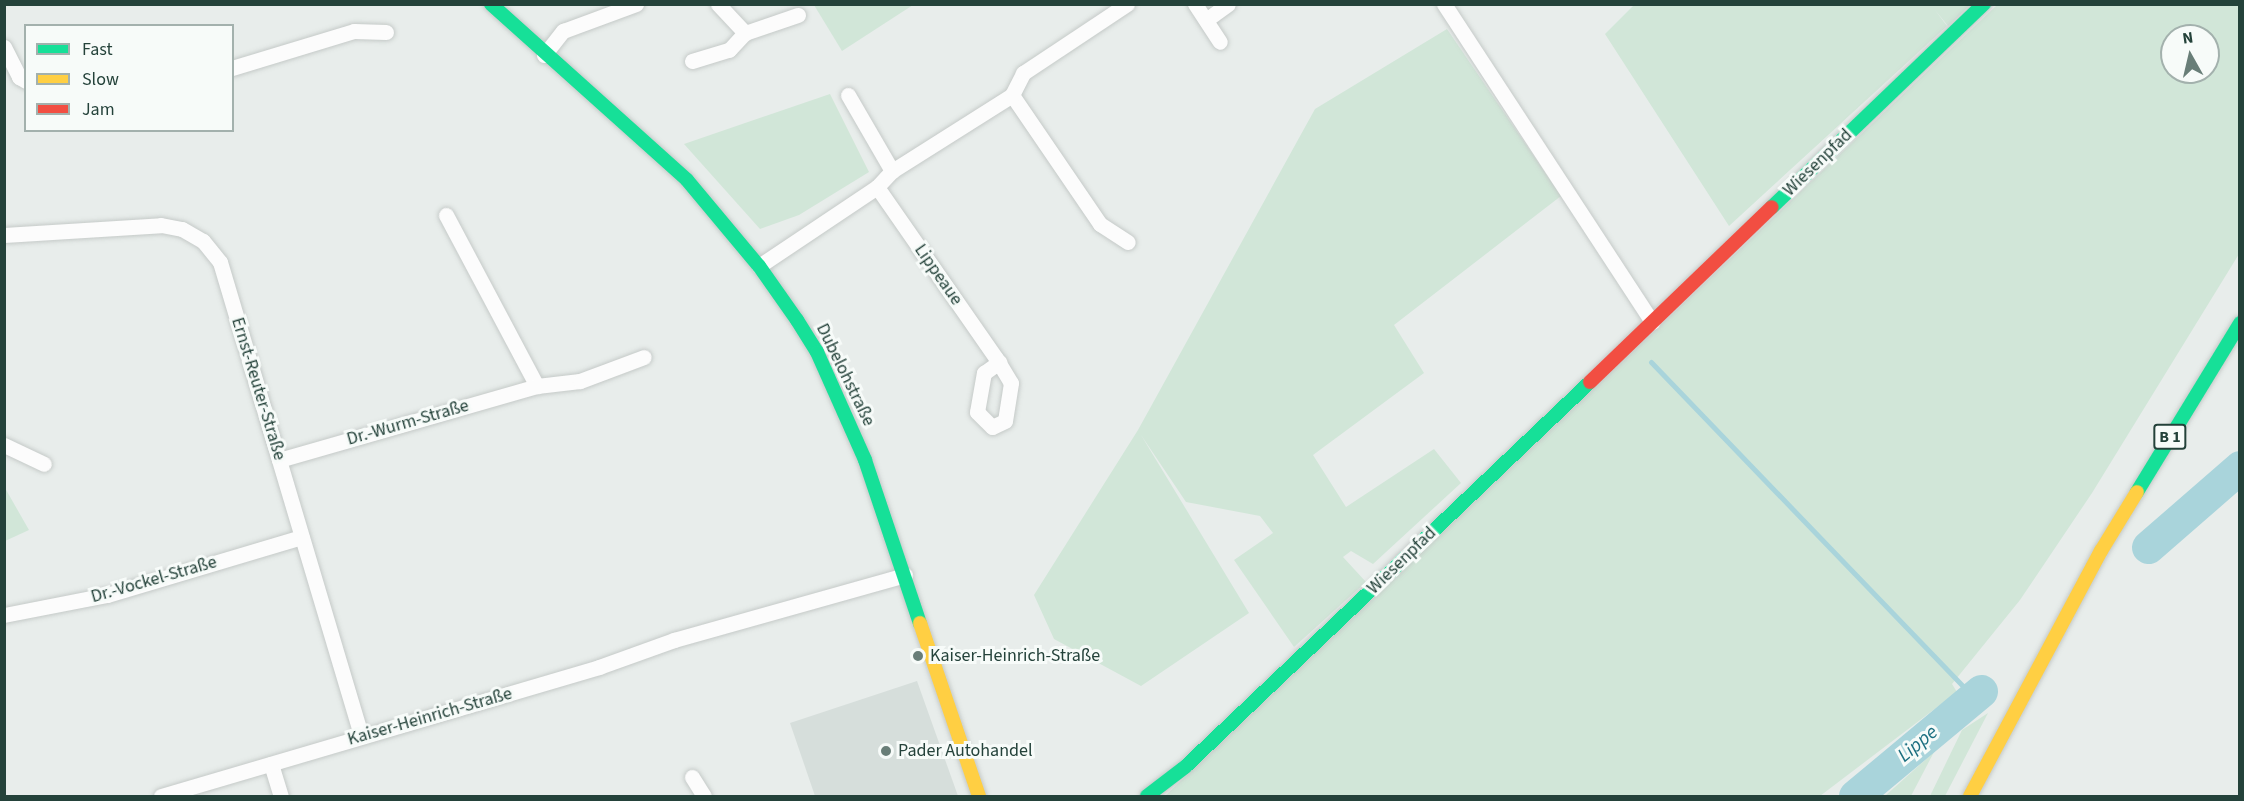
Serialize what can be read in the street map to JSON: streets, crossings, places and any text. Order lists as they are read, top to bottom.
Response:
{
  "streets": {
    "main road": ["Wiesenpfad", "Dubelohstraße", "B 1"],
    "street": [
      "Lippeaue",
      "Ernst-Reuter-Straße",
      "Dr.-Wurm-Straße",
      "Dr.-Vockel-Straße",
      "Kaiser-Heinrich-Straße"
    ]
  },
  "crossings": [
    ["Dubelohstraße", "Kaiser-Heinrich-Straße"],
    ["Ernst-Reuter-Straße", "Dr.-Wurm-Straße"],
    ["Ernst-Reuter-Straße", "Dr.-Vockel-Straße"],
    ["Ernst-Reuter-Straße", "Kaiser-Heinrich-Straße"]
  ],
  "water": ["Lippe"],
  "places": ["Kaiser-Heinrich-Straße", "Pader Autohandel"],
  "legend": ["Fast", "Slow", "Jam"],
  "north": "top"
}
